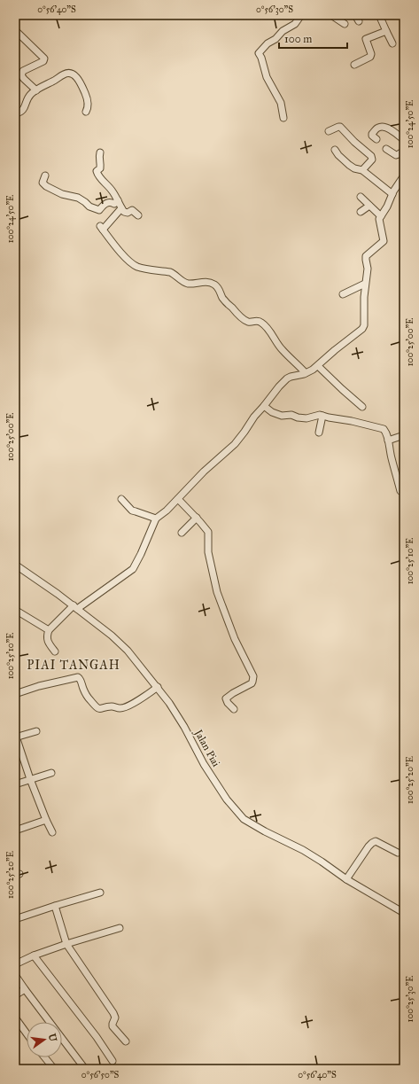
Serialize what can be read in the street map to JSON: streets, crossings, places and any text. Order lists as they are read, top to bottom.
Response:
{
  "streets": {
    "street": ["Jalan Piai"]
  },
  "districts": ["PIAI TANGAH"],
  "scale_bar": "100 m",
  "north": "right",
  "coordinates": [
    "0°56'40\"S",
    "0°56'30\"S",
    "100°24'50\"E",
    "100°25'00\"E",
    "100°25'10\"E",
    "100°25'20\"E",
    "100°25'30\"E",
    "0°56'50\"S"
  ]
}
